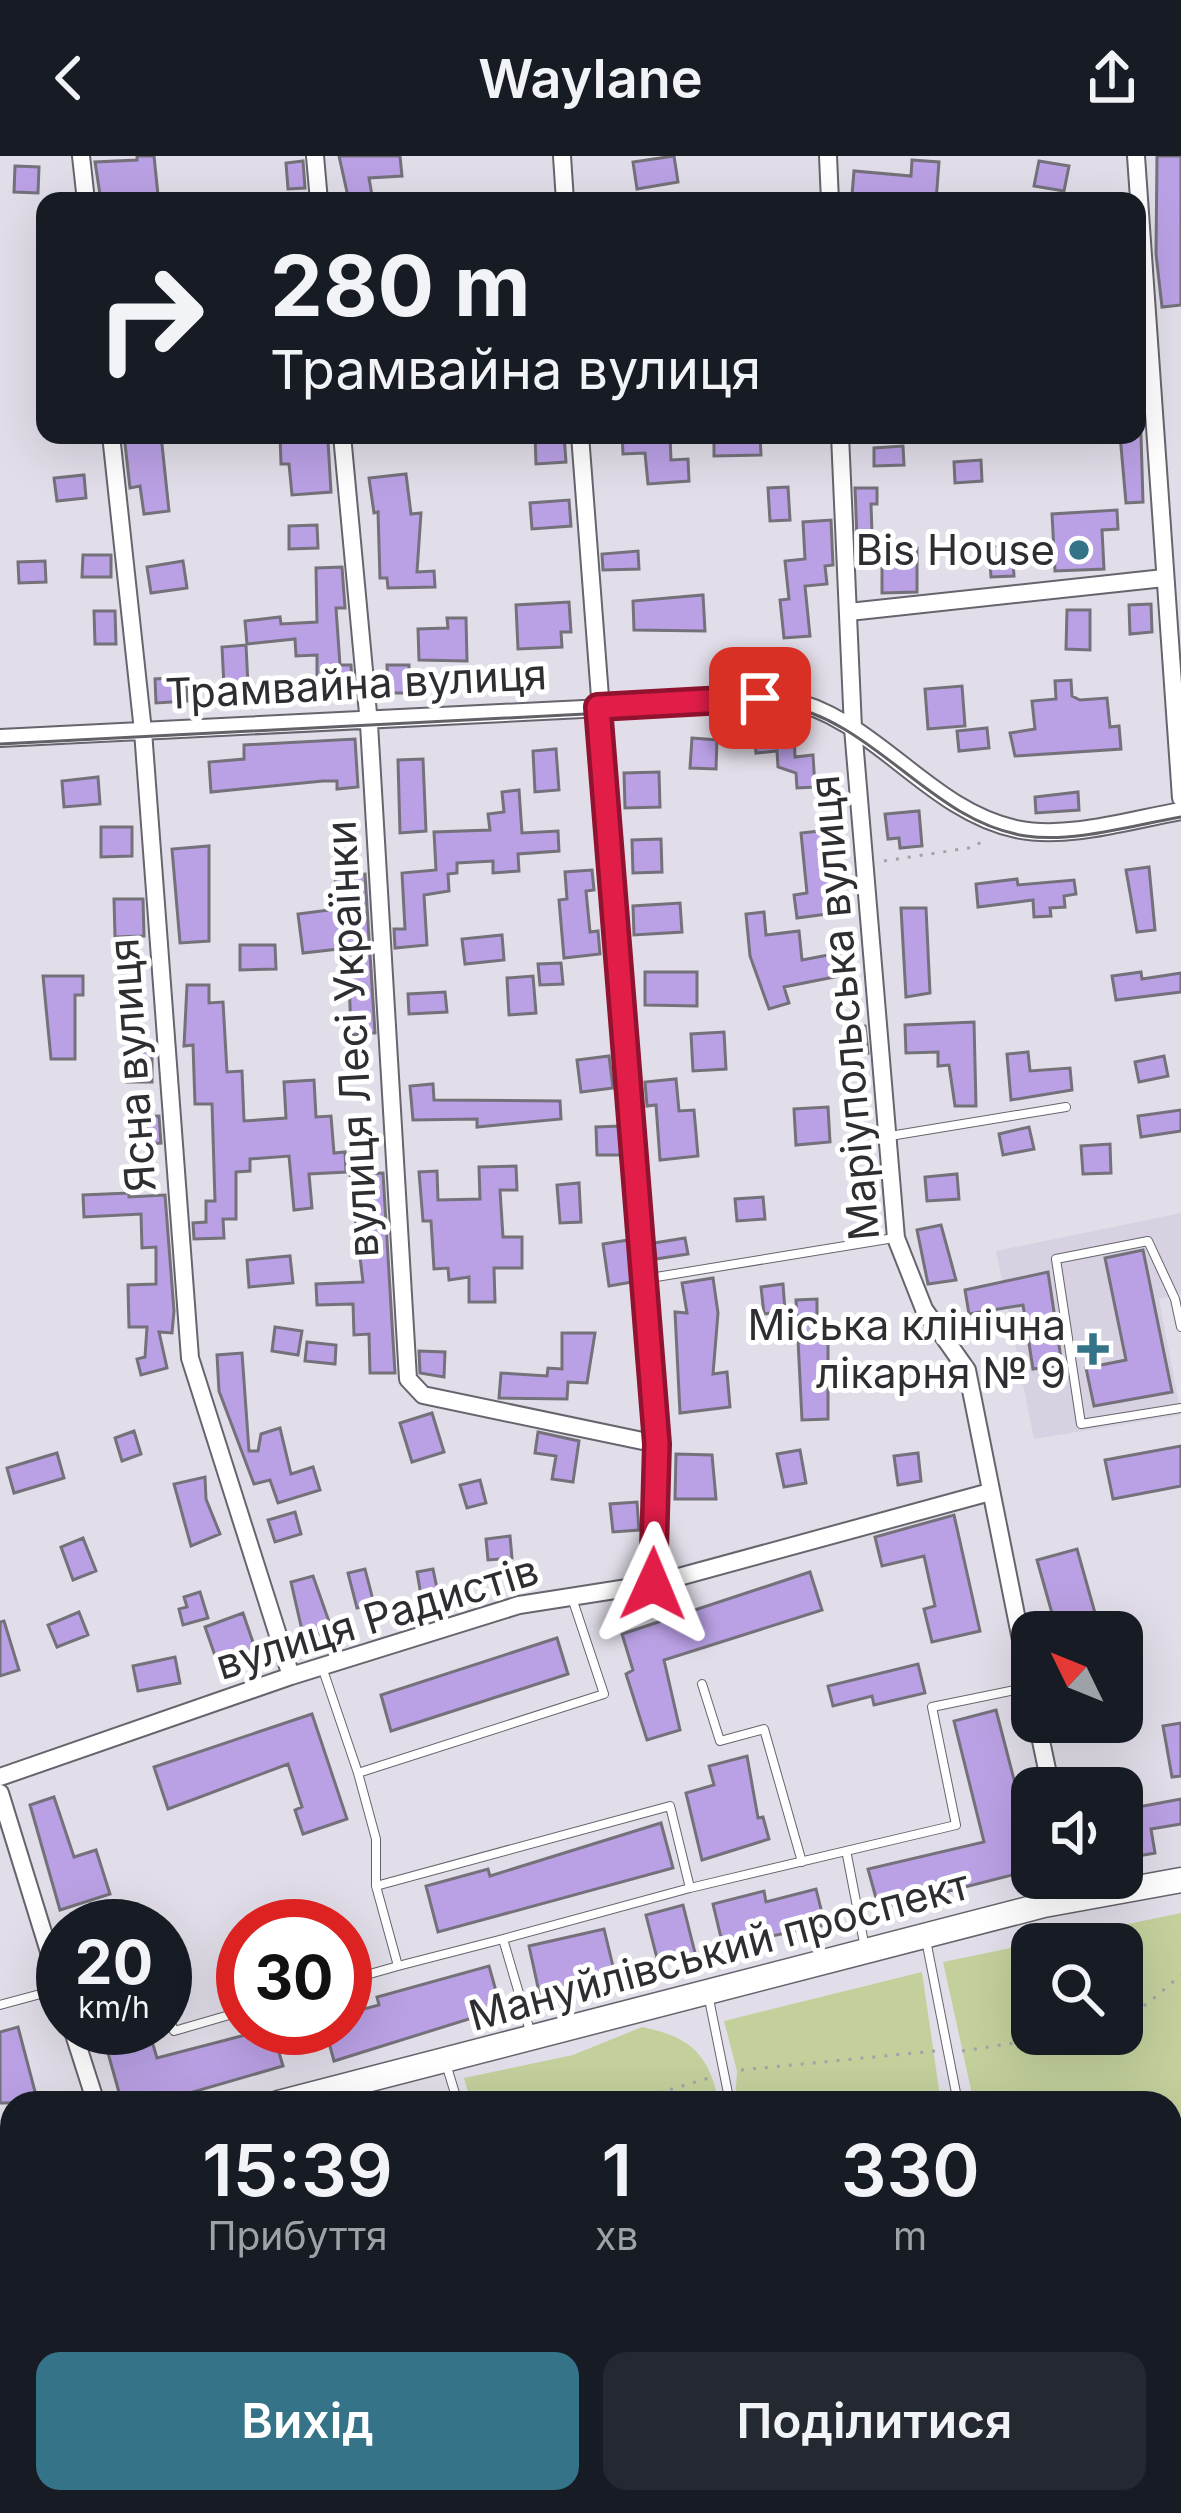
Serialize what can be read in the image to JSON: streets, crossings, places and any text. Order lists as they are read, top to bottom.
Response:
{
  "streets": {
    "main road": ["Мануйлівський проспект"],
    "street": [
      "Трамвайна вулиця",
      "Маріупольська вулиця",
      "вулиця Лесі Українки",
      "Ясна вулиця",
      "вулиця Радистів"
    ]
  },
  "crossings": [
    ["Трамвайна вулиця", "Маріупольська вулиця"],
    ["Трамвайна вулиця", "вулиця Лесі Українки"],
    ["Трамвайна вулиця", "Ясна вулиця"],
    ["Маріупольська вулиця", "вулиця Радистів"],
    ["Ясна вулиця", "вулиця Радистів"]
  ],
  "places": {
    "other": ["Bis House"],
    "health": ["Міська клінічна лікарня № 9"]
  },
  "north": "top left",
  "page": {
    "header": "Waylane",
    "turn": ["280 m", "Трамвайна вулиця"],
    "speed": "20 km/h",
    "limit": "30",
    "eta": [
      "15:39",
      "Прибуття",
      "1",
      "хв",
      "330",
      "m"
    ],
    "buttons": ["Вихід", "Поділитися"]
  }
}
